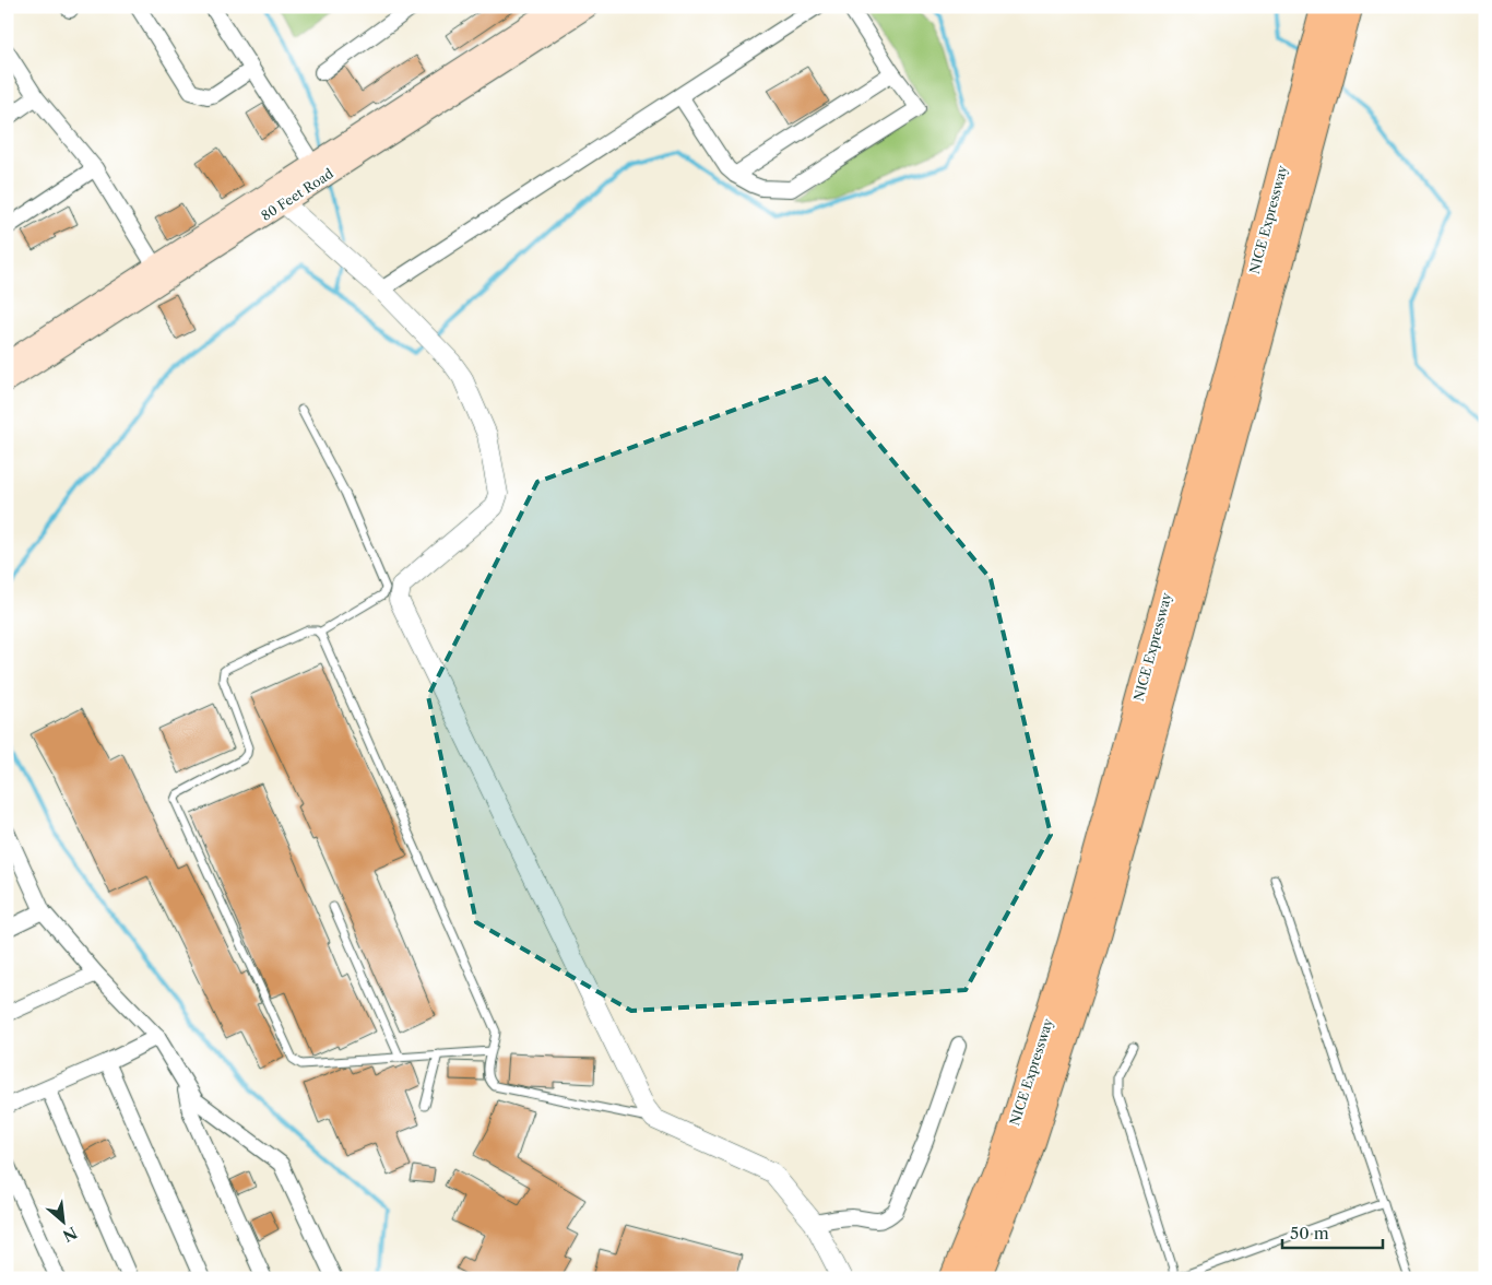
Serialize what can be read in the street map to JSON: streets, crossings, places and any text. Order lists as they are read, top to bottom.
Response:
{
  "streets": {
    "highway": ["NICE Expressway"],
    "main road": ["80 Feet Road"]
  },
  "scale_bar": "50 m",
  "north": "bottom right"
}
